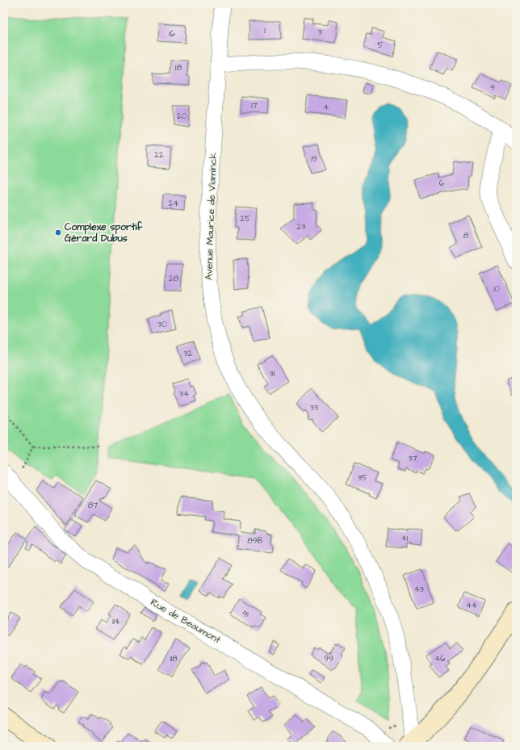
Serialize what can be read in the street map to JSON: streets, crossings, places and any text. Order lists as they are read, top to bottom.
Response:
{
  "streets": {
    "street": ["Avenue Maurice de Vlaminck", "Rue de Beaumont"]
  },
  "places": ["Complexe sportif Gérard Dubus"],
  "house_numbers": [
    "1",
    "3",
    "16",
    "5",
    "18",
    "9",
    "17",
    "4",
    "20",
    "22",
    "19",
    "6",
    "24",
    "25",
    "23",
    "8",
    "28",
    "10",
    "30",
    "32",
    "31",
    "34",
    "33",
    "37",
    "35",
    "87",
    "41",
    "89B",
    "43",
    "44",
    "91",
    "114",
    "118",
    "99",
    "46"
  ]
}
